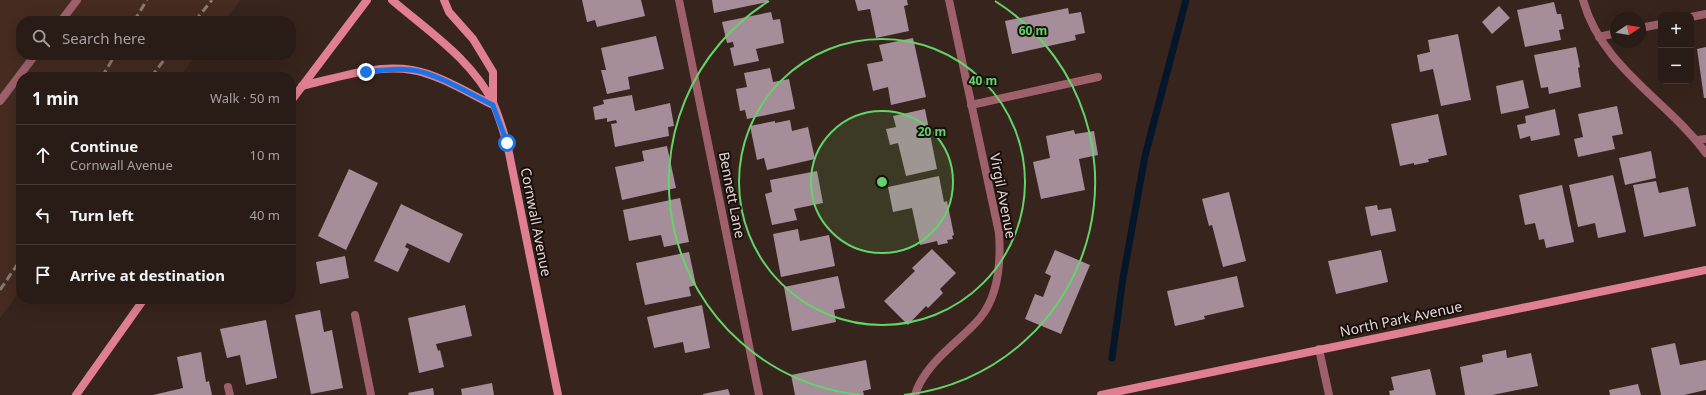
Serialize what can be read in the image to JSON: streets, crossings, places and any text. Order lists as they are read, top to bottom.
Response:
{
  "streets": {
    "street": [
      "Bennett Lane",
      "Virgil Avenue",
      "Cornwall Avenue",
      "North Park Avenue"
    ]
  },
  "north": "right",
  "page": {
    "map_buttons": ["+", "−"],
    "search": "Search here",
    "heading": ["1 min", "Walk · 50 m"],
    "list": [
      ["Continue", "Cornwall Avenue", "10 m"],
      ["Turn left", "40 m"],
      "Arrive at destination"
    ]
  },
  "rings": ["60 m", "40 m", "20 m"]
}
